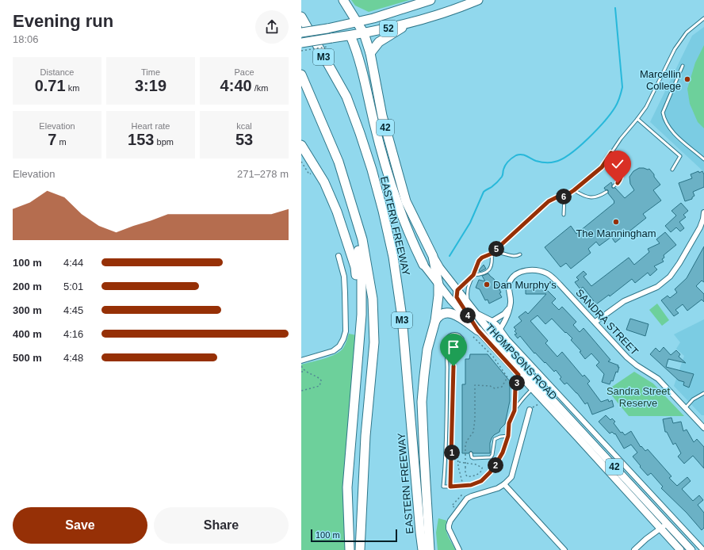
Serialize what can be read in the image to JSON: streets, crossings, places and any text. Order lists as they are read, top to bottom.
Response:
{
  "streets": {
    "highway": [
      "52",
      "M3",
      "42",
      "EASTERN FREEWAY",
      "THOMPSONS ROAD"
    ],
    "street": ["SANDRA STREET"]
  },
  "crossings": [
    ["52", "THOMPSONS ROAD"],
    ["SANDRA STREET", "THOMPSONS ROAD"]
  ],
  "parks": ["Sandra Street Reserve"],
  "places": ["Marcellin College", "The Manningham", "Dan Murphy's"],
  "scale_bar": "100 m",
  "page": {
    "heading": ["Evening run", "18:06"],
    "stats": [
      ["Distance", "0.71 km"],
      ["Time", "3:19"],
      ["Pace", "4:40 /km"],
      ["Elevation", "7 m"],
      ["Heart rate", "153 bpm"],
      ["kcal", "53"]
    ],
    "chart": ["Elevation", "271–278 m"],
    "pins": [
      "6",
      "5",
      "4",
      "3",
      "1",
      "2"
    ],
    "list": [
      {
        "name": "100 m",
        "note": "4:44"
      },
      {
        "name": "200 m",
        "note": "5:01"
      },
      {
        "name": "300 m",
        "note": "4:45"
      },
      {
        "name": "400 m",
        "note": "4:16"
      },
      {
        "name": "500 m",
        "note": "4:48"
      }
    ],
    "buttons": ["Save", "Share"],
    "scale": "100 m"
  }
}
